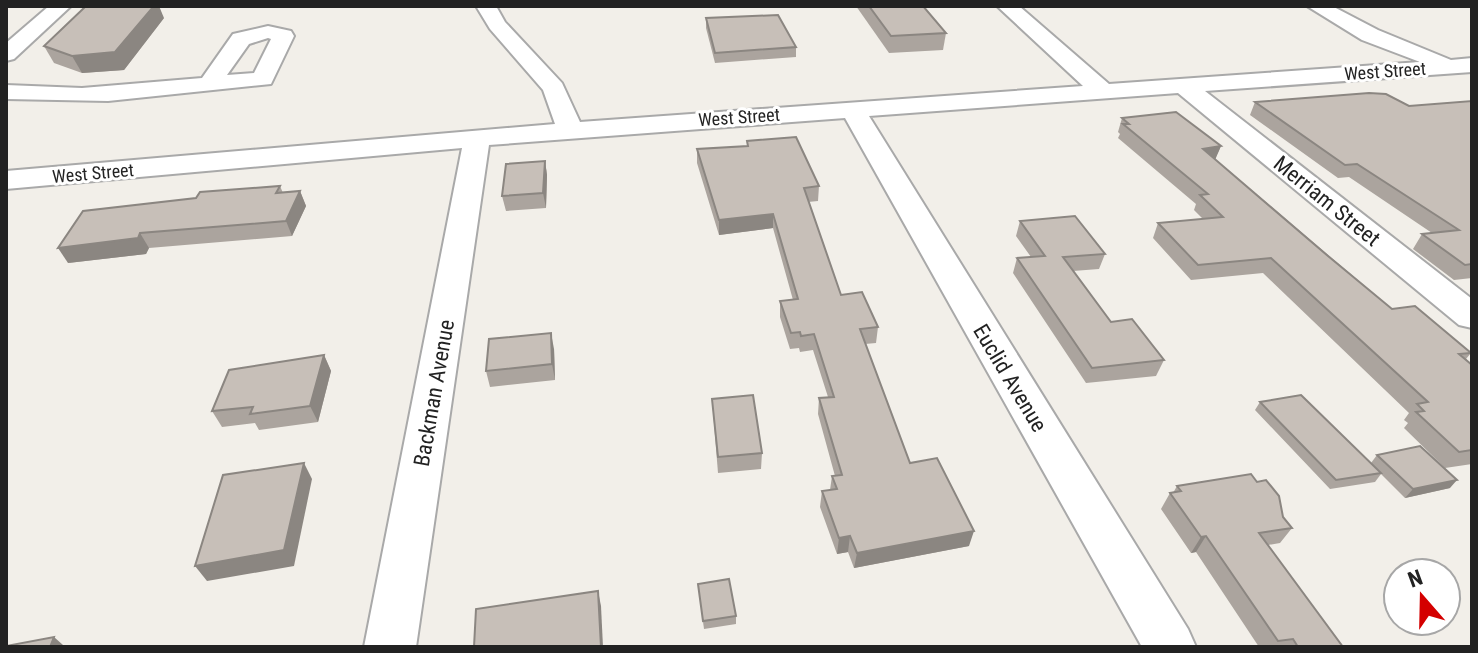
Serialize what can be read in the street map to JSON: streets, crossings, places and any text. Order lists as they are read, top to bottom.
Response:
{
  "streets": {
    "street": [
      "West Street",
      "Merriam Street",
      "Euclid Avenue",
      "Backman Avenue"
    ]
  },
  "crossings": [
    ["West Street", "Merriam Street"],
    ["West Street", "Euclid Avenue"],
    ["West Street", "Backman Avenue"]
  ],
  "north": "top"
}
